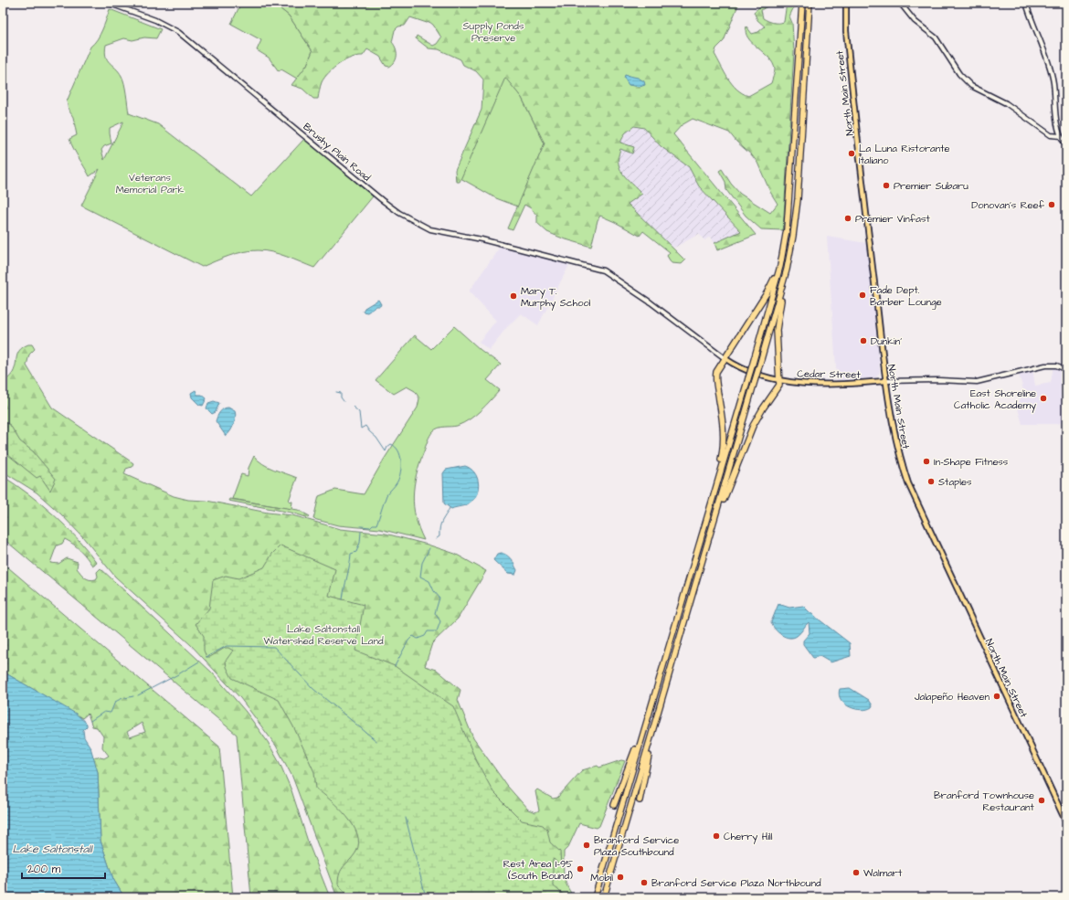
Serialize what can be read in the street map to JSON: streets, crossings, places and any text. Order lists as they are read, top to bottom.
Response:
{
  "streets": {
    "main road": ["North Main Street", "Brushy Plain Road", "Cedar Street"]
  },
  "crossings": [
    ["North Main Street", "Cedar Street"],
    ["Brushy Plain Road", "Cedar Street"]
  ],
  "water": ["Lake Saltonstall"],
  "parks": ["Supply Ponds Preserve", "Veterans Memorial Park", "Lake Saltonstall Watershed Reserve Land"],
  "places": [
    "La Luna Ristorante Italiano",
    "Premier Subaru",
    "Donovan's Reef",
    "Premier Vinfast",
    "Fade Dept. Barber Lounge",
    "Mary T. Murphy School",
    "Dunkin'",
    "East Shoreline Catholic Academy",
    "In-Shape Fitness",
    "Staples",
    "Jalapeño Heaven",
    "Branford Townhouse Restaurant",
    "Cherry Hill",
    "Branford Service Plaza Southbound",
    "Rest Area I-95 (South Bound)",
    "Walmart",
    "Mobil",
    "Branford Service Plaza Northbound"
  ],
  "scale_bar": "200 m"
}
